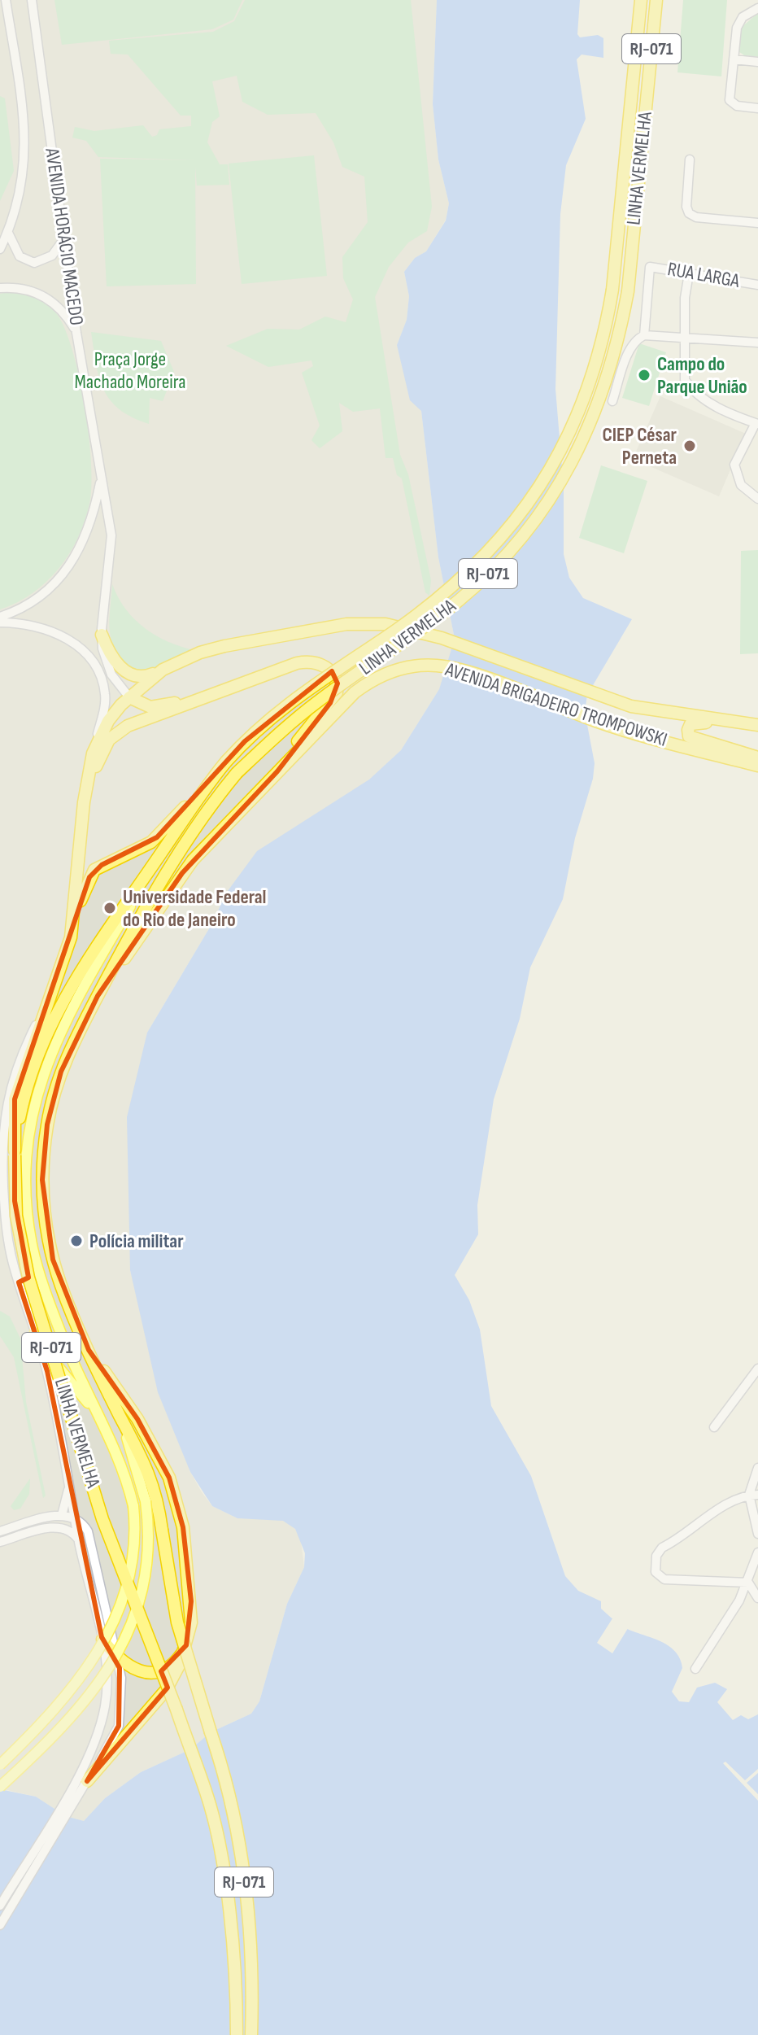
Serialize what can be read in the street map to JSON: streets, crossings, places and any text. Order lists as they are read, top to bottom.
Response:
{
  "streets": {
    "highway": ["RJ-071", "LINHA VERMELHA", "AVENIDA BRIGADEIRO TROMPOWSKI"],
    "street": ["AVENIDA HORÁCIO MACEDO", "RUA LARGA"]
  },
  "crossings": [
    ["LINHA VERMELHA", "AVENIDA BRIGADEIRO TROMPOWSKI"],
    ["AVENIDA HORÁCIO MACEDO", "AVENIDA BRIGADEIRO TROMPOWSKI"]
  ],
  "parks": ["Praça Jorge Machado Moreira"],
  "places": [
    "Campo do Parque União",
    "CIEP César Perneta",
    "Universidade Federal do Rio de Janeiro",
    "Polícia militar"
  ]
}
